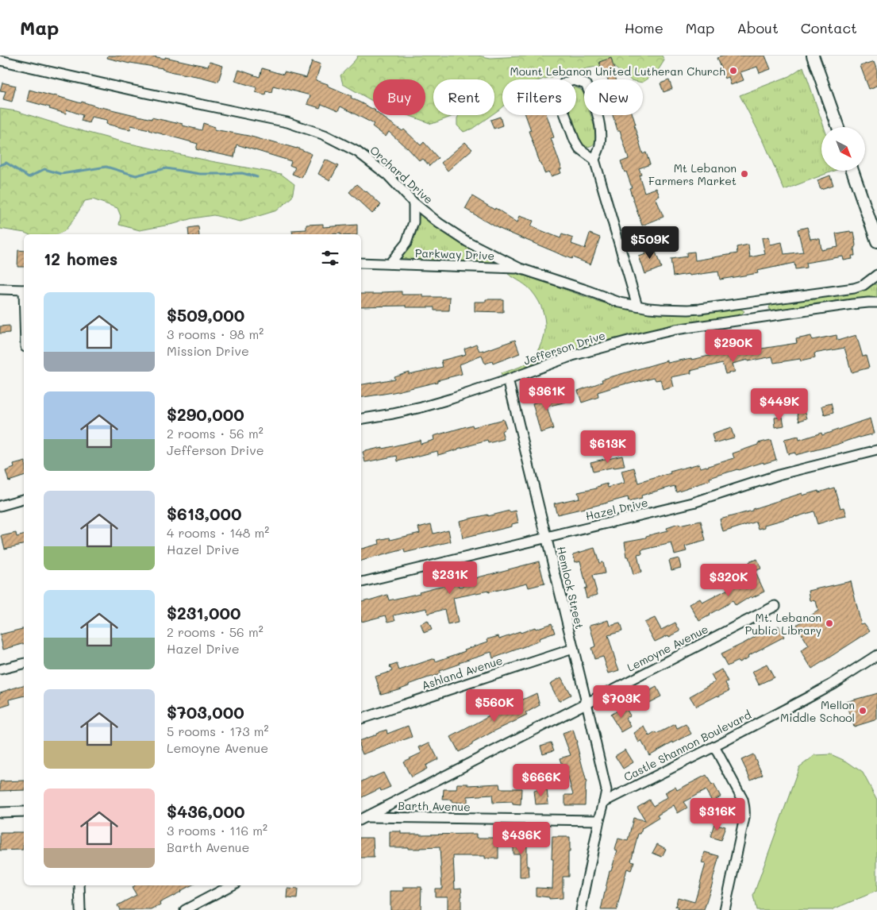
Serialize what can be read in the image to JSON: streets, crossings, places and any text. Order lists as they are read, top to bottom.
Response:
{
  "streets": {
    "street": [
      "Orchard Drive",
      "Parkway Drive",
      "Jefferson Drive",
      "Hazel Drive",
      "Hemlock Street",
      "Lemoyne Avenue",
      "Ashland Avenue",
      "Castle Shannon Boulevard",
      "Barth Avenue"
    ]
  },
  "crossings": [
    ["Orchard Drive", "Parkway Drive"],
    ["Jefferson Drive", "Hemlock Street"],
    ["Hazel Drive", "Hemlock Street"],
    ["Hemlock Street", "Lemoyne Avenue"],
    ["Hemlock Street", "Ashland Avenue"],
    ["Hemlock Street", "Castle Shannon Boulevard"],
    ["Lemoyne Avenue", "Barth Avenue"]
  ],
  "places": [
    "Mount Lebanon United Lutheran Church",
    "Mt Lebanon Farmers Market",
    "Mt. Lebanon Public Library",
    "Mellon Middle School"
  ],
  "north": "bottom right",
  "page": {
    "header": "Map",
    "nav": [
      "Home",
      "Map",
      "About",
      "Contact"
    ],
    "chip": [
      "Buy",
      "Rent",
      "Filters",
      "New"
    ],
    "price": [
      "$509K",
      "$290K",
      "$361K",
      "$449K",
      "$613K",
      "$231K",
      "$320K",
      "$703K",
      "$560K",
      "$666K",
      "$316K",
      "$436K"
    ],
    "heading": "12 homes",
    "list": [
      {
        "name": "$509,000",
        "note": "3 rooms · 98 m² · Mission Drive"
      },
      {
        "name": "$290,000",
        "note": "2 rooms · 56 m² · Jefferson Drive"
      },
      {
        "name": "$613,000",
        "note": "4 rooms · 148 m² · Hazel Drive"
      },
      {
        "name": "$231,000",
        "note": "2 rooms · 56 m² · Hazel Drive"
      },
      {
        "name": "$703,000",
        "note": "5 rooms · 173 m² · Lemoyne Avenue"
      },
      {
        "name": "$436,000",
        "note": "3 rooms · 116 m² · Barth Avenue"
      }
    ]
  }
}
